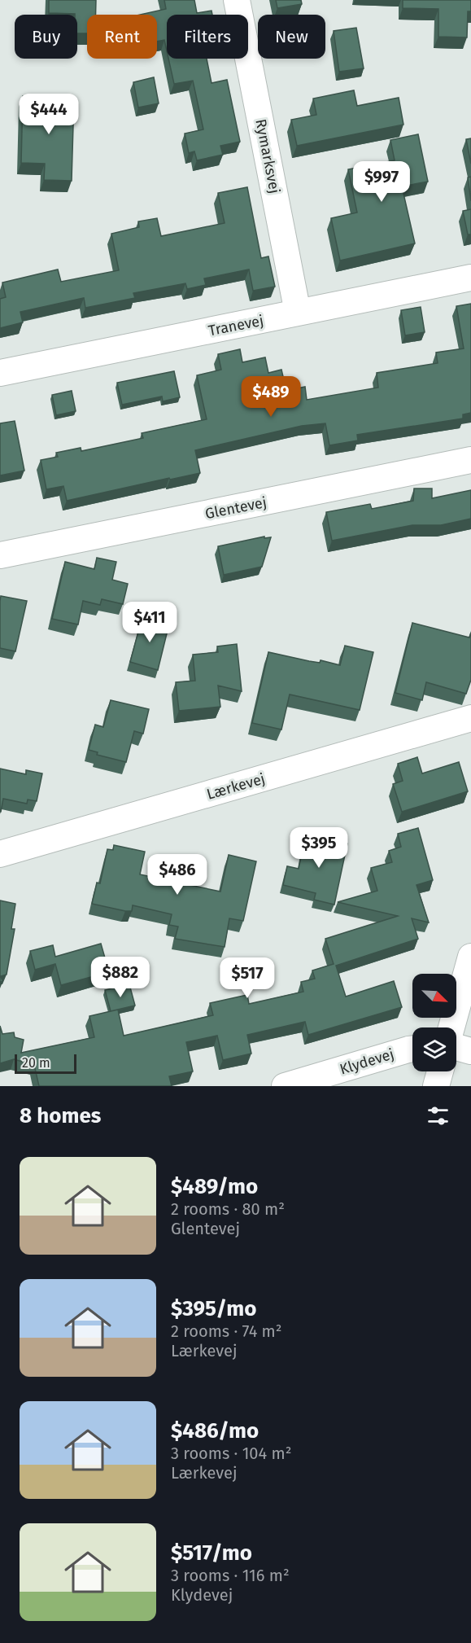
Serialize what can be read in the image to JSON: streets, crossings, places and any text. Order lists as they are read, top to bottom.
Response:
{
  "streets": {
    "street": [
      "Rymarksvej",
      "Tranevej",
      "Glentevej",
      "Lærkevej",
      "Klydevej"
    ]
  },
  "crossings": [
    ["Rymarksvej", "Tranevej"]
  ],
  "scale_bar": "20 m",
  "north": "bottom right",
  "page": {
    "chip": [
      "Buy",
      "Rent",
      "Filters",
      "New"
    ],
    "price": [
      "$444",
      "$997",
      "$489",
      "$411",
      "$395",
      "$486",
      "$882",
      "$517"
    ],
    "scale": "20 m",
    "heading": "8 homes",
    "list": [
      {
        "name": "$489/mo",
        "note": "2 rooms · 80 m² · Glentevej"
      },
      {
        "name": "$395/mo",
        "note": "2 rooms · 74 m² · Lærkevej"
      },
      {
        "name": "$486/mo",
        "note": "3 rooms · 104 m² · Lærkevej"
      },
      {
        "name": "$517/mo",
        "note": "3 rooms · 116 m² · Klydevej"
      }
    ]
  }
}
